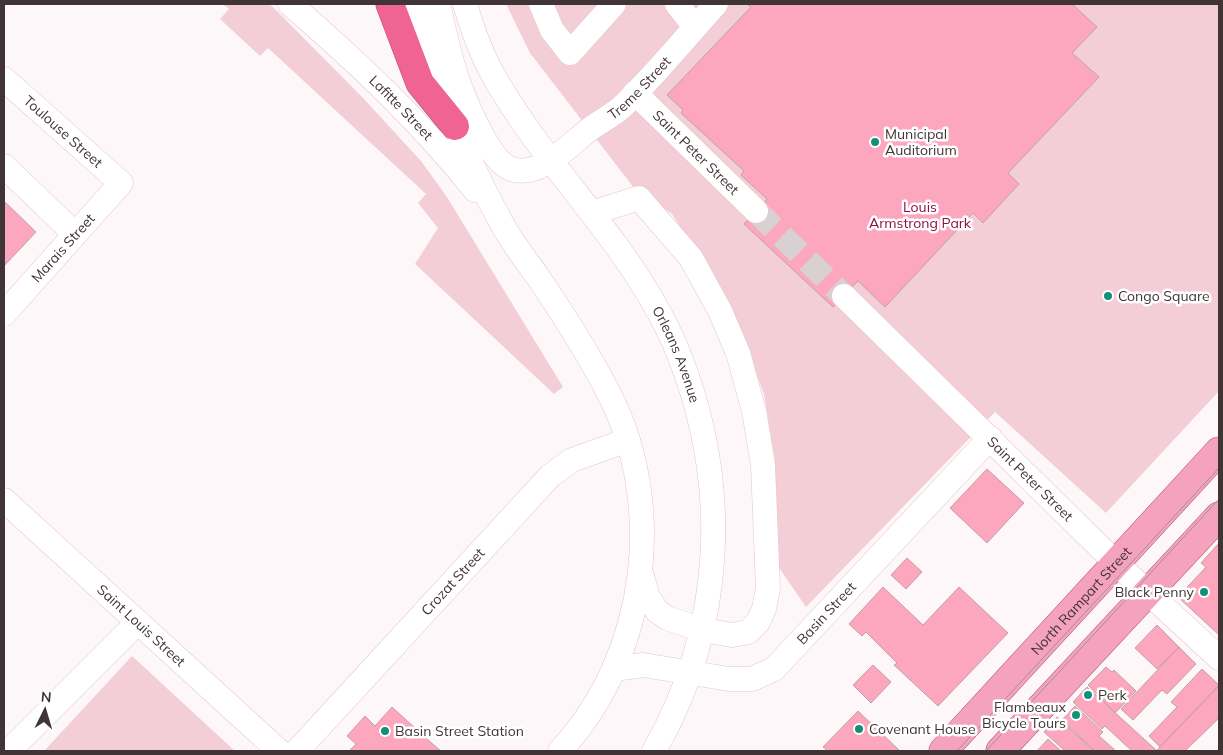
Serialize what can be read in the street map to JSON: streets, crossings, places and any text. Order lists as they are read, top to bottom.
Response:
{
  "streets": {
    "main road": ["North Rampart Street"],
    "street": [
      "Treme Street",
      "Lafitte Street",
      "Toulouse Street",
      "Saint Peter Street",
      "Marais Street",
      "Orleans Avenue",
      "Crozat Street",
      "Basin Street",
      "Saint Louis Street"
    ]
  },
  "crossings": [
    ["Treme Street", "Saint Peter Street"],
    ["Treme Street", "Orleans Avenue"],
    ["Toulouse Street", "Marais Street"],
    ["Saint Peter Street", "North Rampart Street"],
    ["Saint Peter Street", "Basin Street"],
    ["Orleans Avenue", "Basin Street"]
  ],
  "parks": ["Louis Armstrong Park"],
  "places": [
    "Municipal Auditorium",
    "Congo Square",
    "Black Penny",
    "Perk",
    "Flambeaux Bicycle Tours",
    "Covenant House",
    "Basin Street Station"
  ],
  "north": "top"
}
